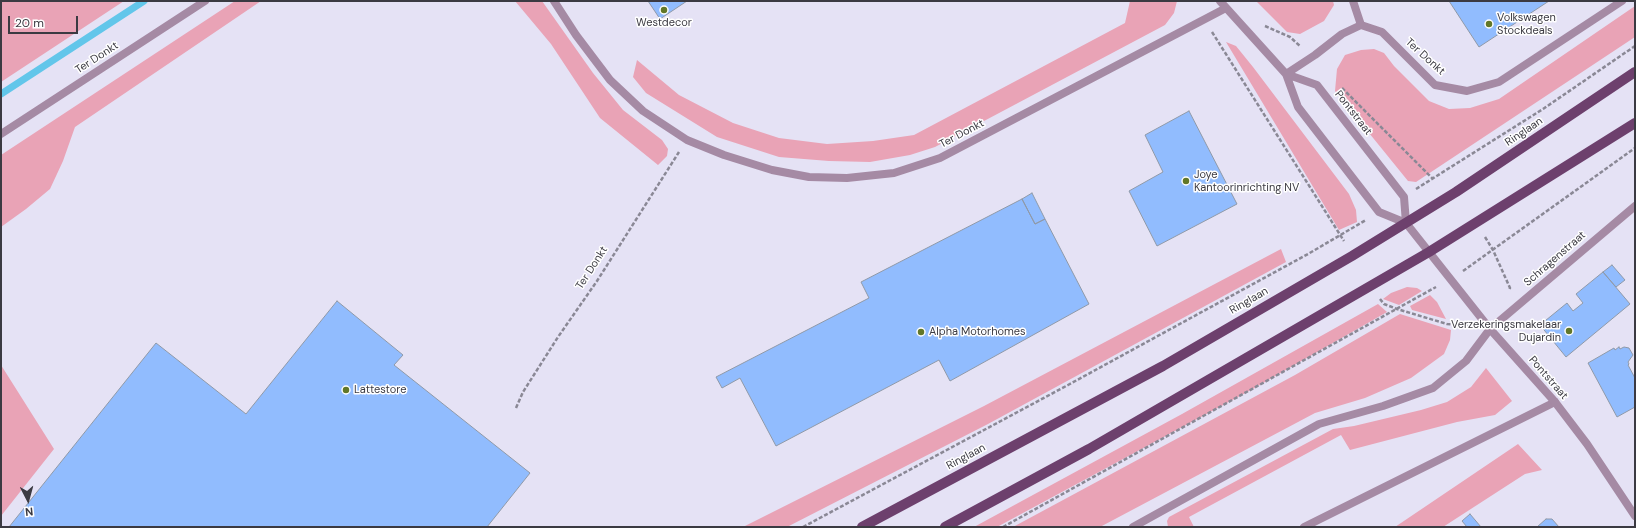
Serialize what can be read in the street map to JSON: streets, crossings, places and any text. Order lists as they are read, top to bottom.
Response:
{
  "streets": {
    "main road": ["Ringlaan"],
    "street": ["Ter Donkt", "Pontstraat", "Schragenstraat"]
  },
  "crossings": [
    ["Ter Donkt", "Pontstraat"],
    ["Pontstraat", "Ringlaan"],
    ["Pontstraat", "Schragenstraat"]
  ],
  "places": [
    "Westdecor",
    "Volkswagen Stockdeals",
    "Joye Kantoorinrichting NV",
    "Verzekeringsmakelaar Dujardin",
    "Alpha Motorhomes",
    "Lattestore"
  ],
  "scale_bar": "20 m",
  "north": "bottom"
}
